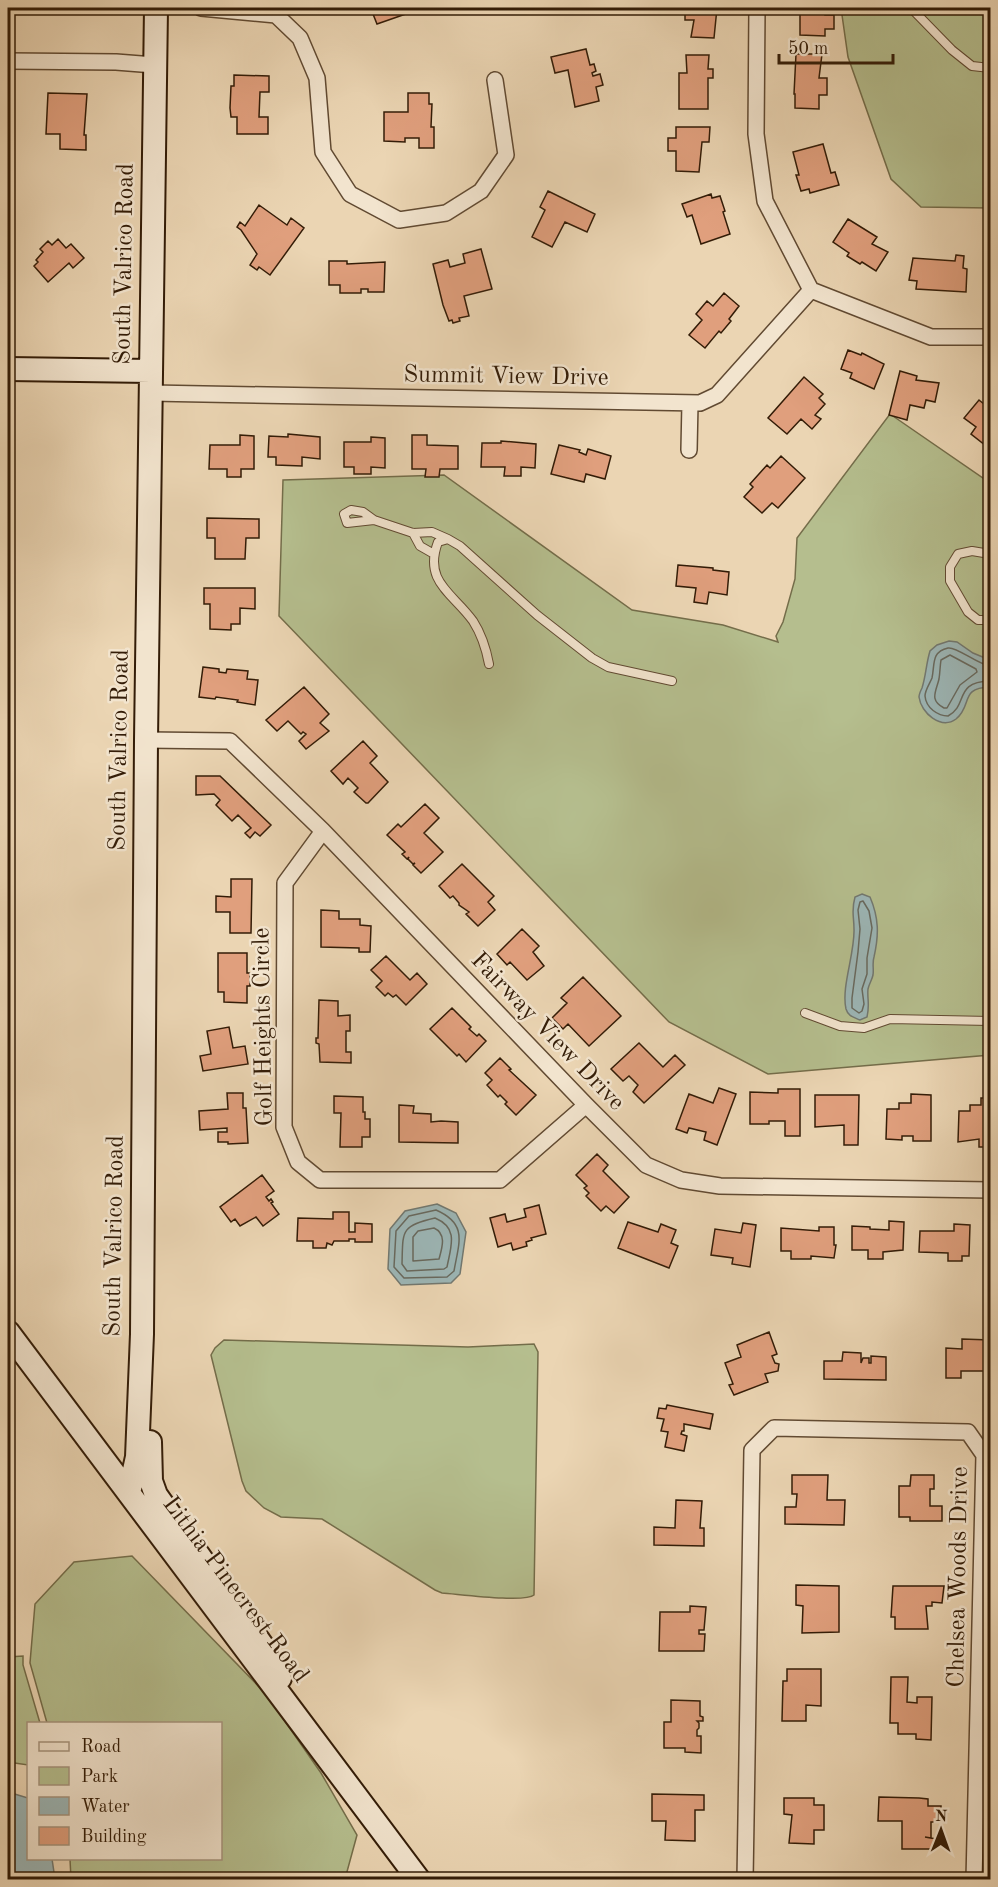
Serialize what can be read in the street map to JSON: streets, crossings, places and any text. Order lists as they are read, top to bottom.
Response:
{
  "streets": {
    "street": [
      "South Valrico Road",
      "Summit View Drive",
      "Golf Heights Circle",
      "Fairway View Drive",
      "Chelsea Woods Drive",
      "Lithia Pinecrest Road"
    ]
  },
  "crossings": [
    ["South Valrico Road", "Summit View Drive"],
    ["South Valrico Road", "Fairway View Drive"],
    ["South Valrico Road", "Lithia Pinecrest Road"],
    ["Golf Heights Circle", "Fairway View Drive"]
  ],
  "legend": [
    "Road",
    "Park",
    "Water",
    "Building"
  ],
  "scale_bar": "50 m",
  "north": "top"
}
